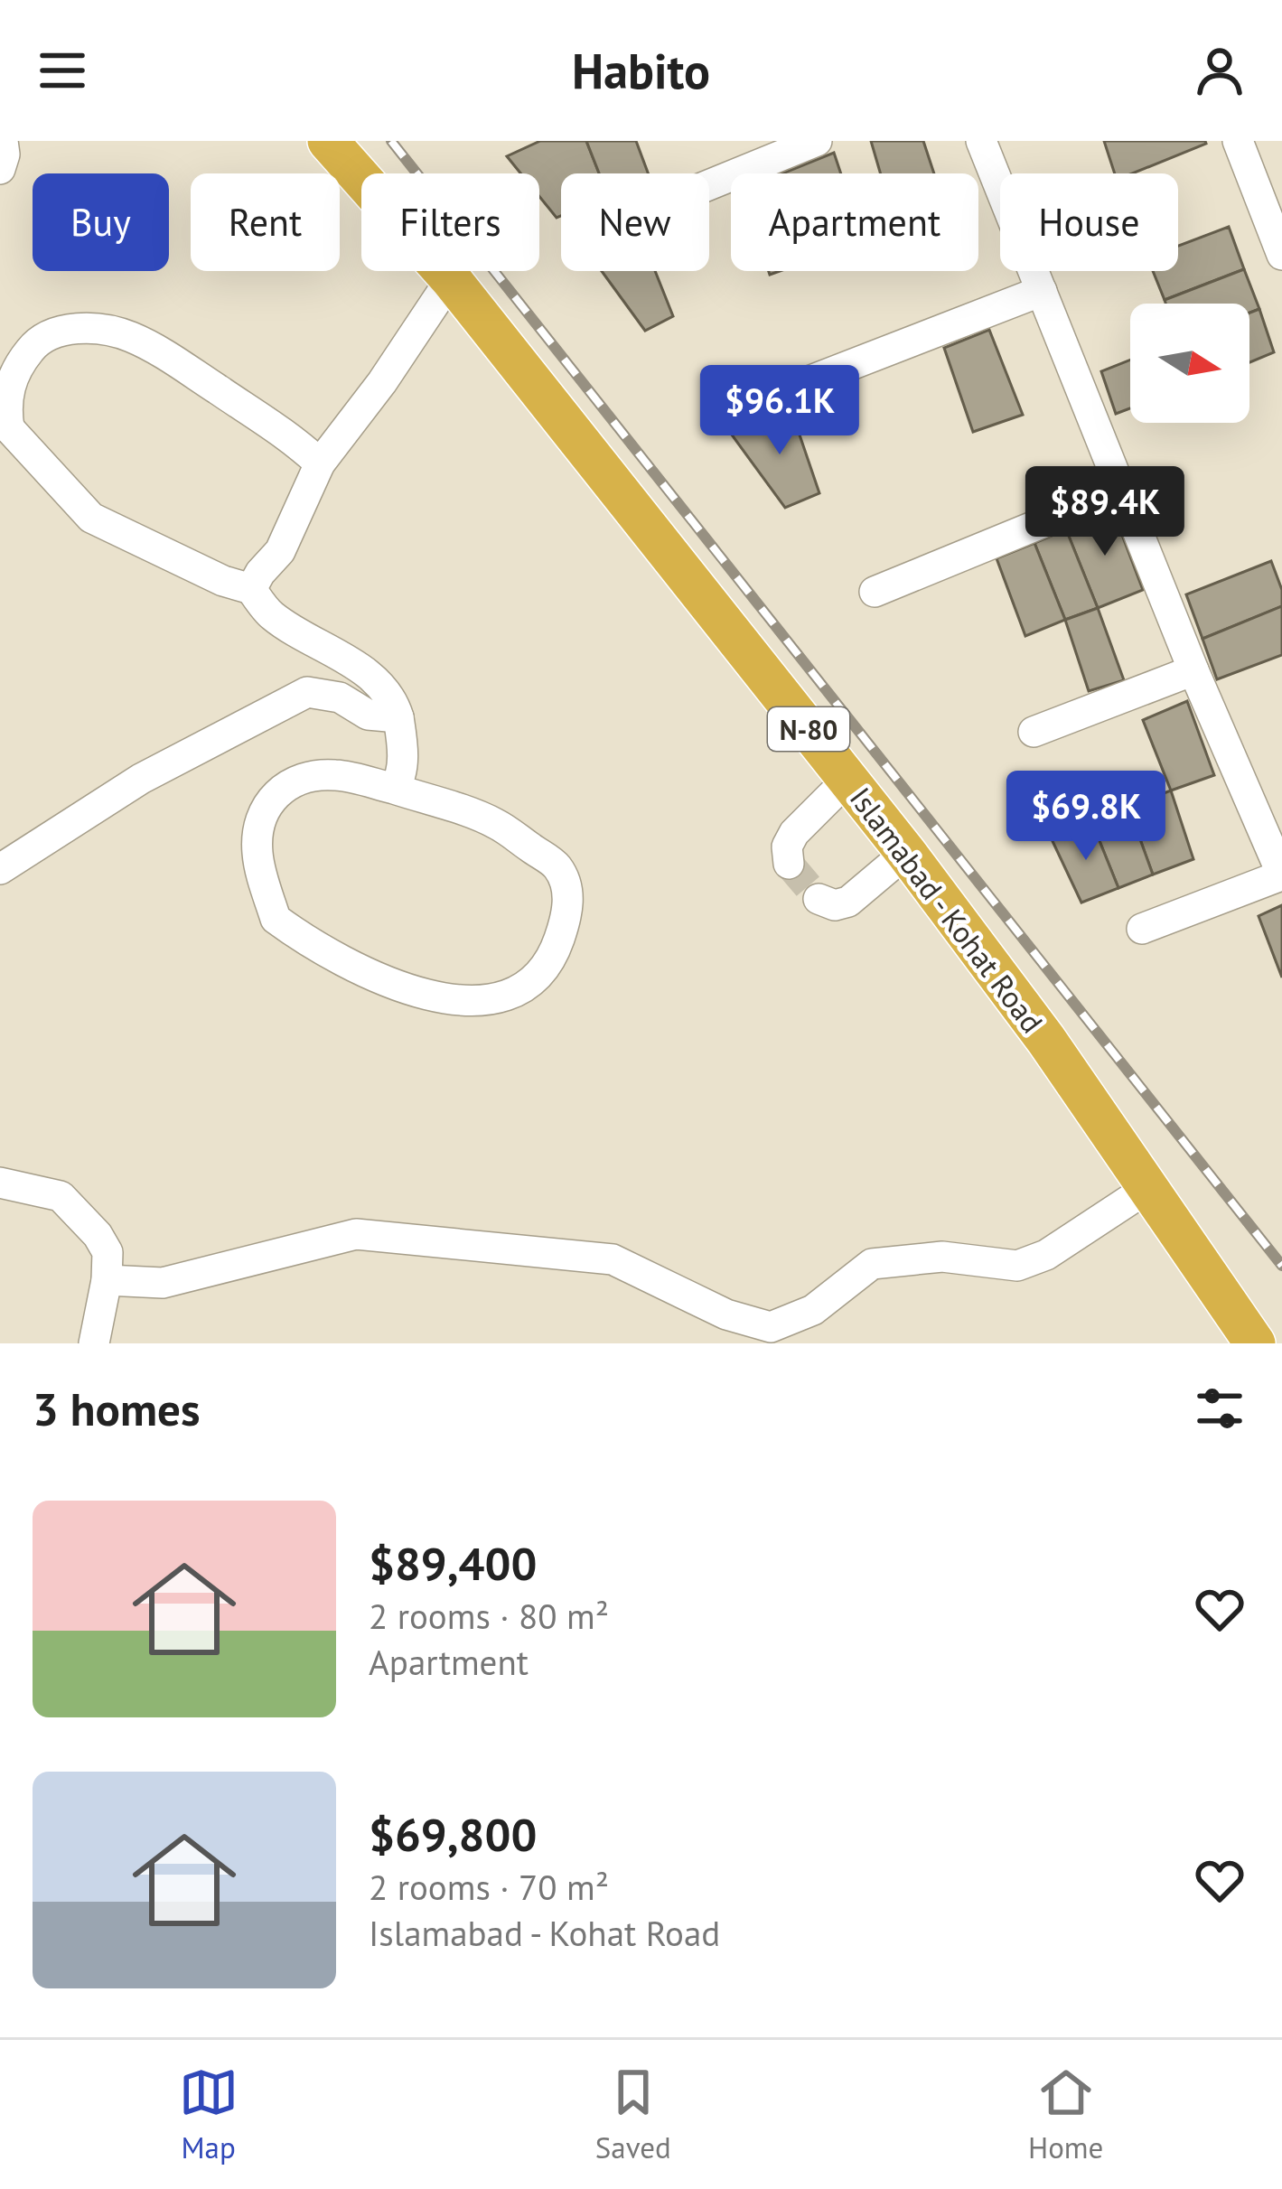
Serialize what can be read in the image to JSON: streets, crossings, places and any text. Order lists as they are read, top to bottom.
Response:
{
  "streets": {
    "highway": ["N-80", "Islamabad - Kohat Road"]
  },
  "north": "right",
  "page": {
    "header": "Habito",
    "chip": [
      "Buy",
      "Rent",
      "Filters",
      "New",
      "Apartment",
      "House"
    ],
    "price": ["$96.1K", "$89.4K", "$69.8K"],
    "heading": "3 homes",
    "list": [
      {
        "name": "$89,400",
        "note": "2 rooms · 80 m² · Apartment"
      },
      {
        "name": "$69,800",
        "note": "2 rooms · 70 m² · Islamabad - Kohat Road"
      }
    ],
    "tabs": ["Map", "Saved", "Home"]
  }
}
